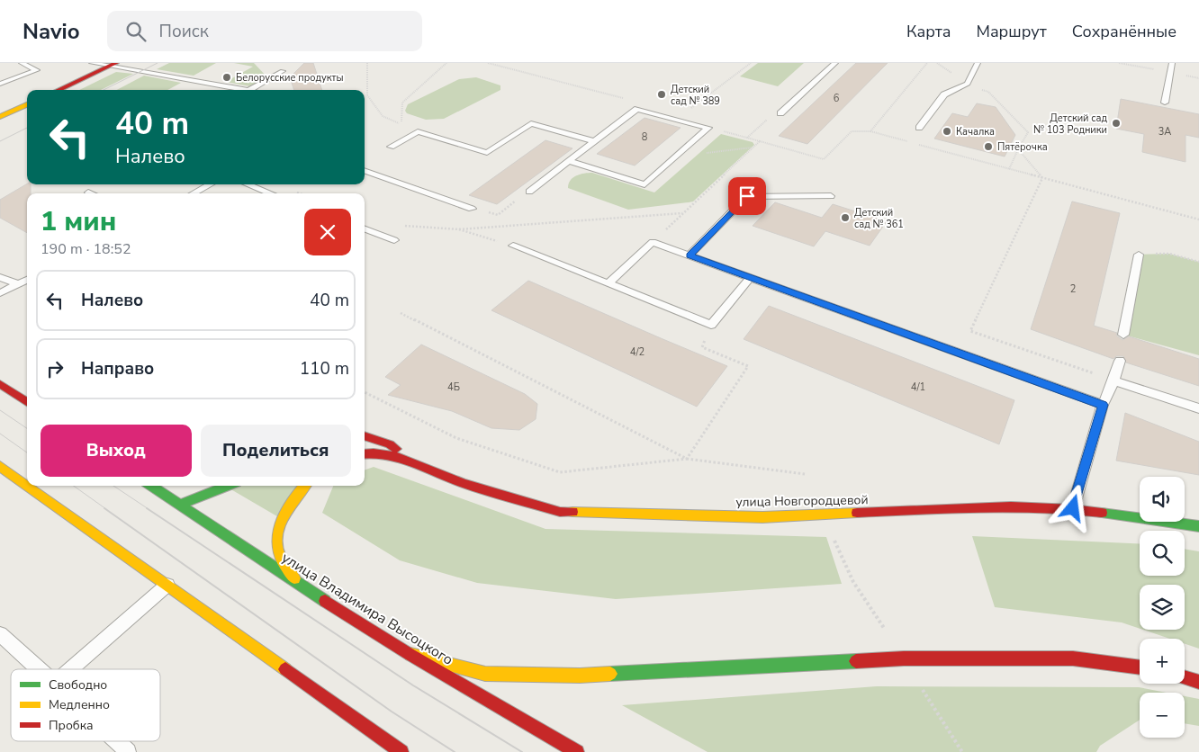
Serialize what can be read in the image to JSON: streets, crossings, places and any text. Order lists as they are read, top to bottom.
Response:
{
  "streets": {
    "main road": ["улица Новгородцевой", "улица Владимира Высоцкого"]
  },
  "places": [
    "Белорусские продукты",
    "Детский сад № 389",
    "Детский сад № 103 Родники",
    "Качалка",
    "Пятёрочка",
    "Детский сад № 361"
  ],
  "house_numbers": [
    "6",
    "3А",
    "8",
    "2",
    "4/2",
    "4Б",
    "4/1"
  ],
  "legend": ["Свободно", "Медленно", "Пробка"],
  "page": {
    "header": "Navio",
    "search": "Поиск",
    "nav": ["Карта", "Маршрут", "Сохранённые"],
    "turn": ["40 m", "Налево"],
    "heading": ["1 мин", "190 m · 18:52"],
    "list": [
      {
        "name": "Налево",
        "value": "40 m"
      },
      {
        "name": "Направо",
        "value": "110 m"
      }
    ],
    "buttons": ["Выход", "Поделиться"],
    "map_buttons": ["+", "−"]
  }
}
